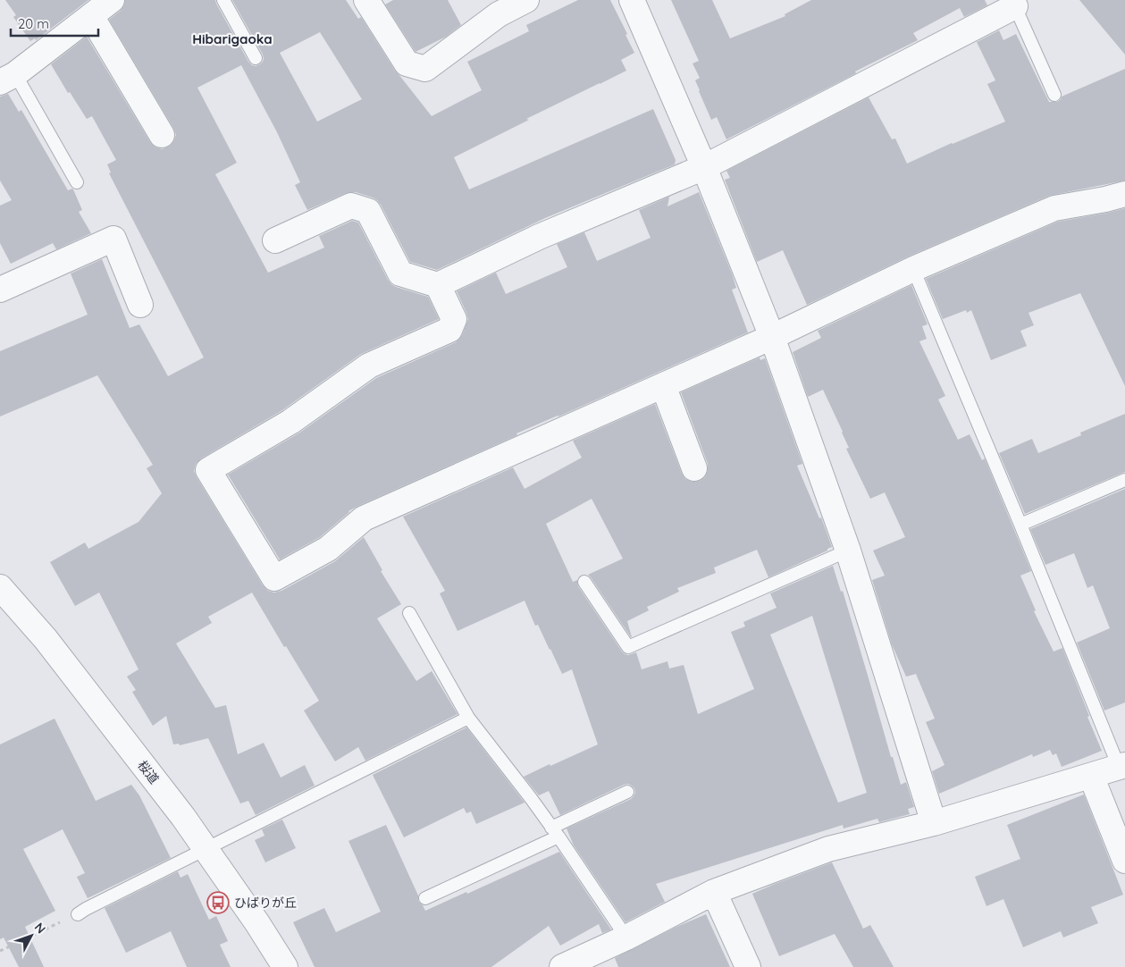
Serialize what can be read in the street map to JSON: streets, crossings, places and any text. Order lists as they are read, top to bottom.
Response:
{
  "streets": {
    "street": ["桜道"]
  },
  "districts": ["Hibarigaoka"],
  "places": {
    "bus stop": ["ひばりが丘"]
  },
  "scale_bar": "20 m",
  "north": "top right"
}
